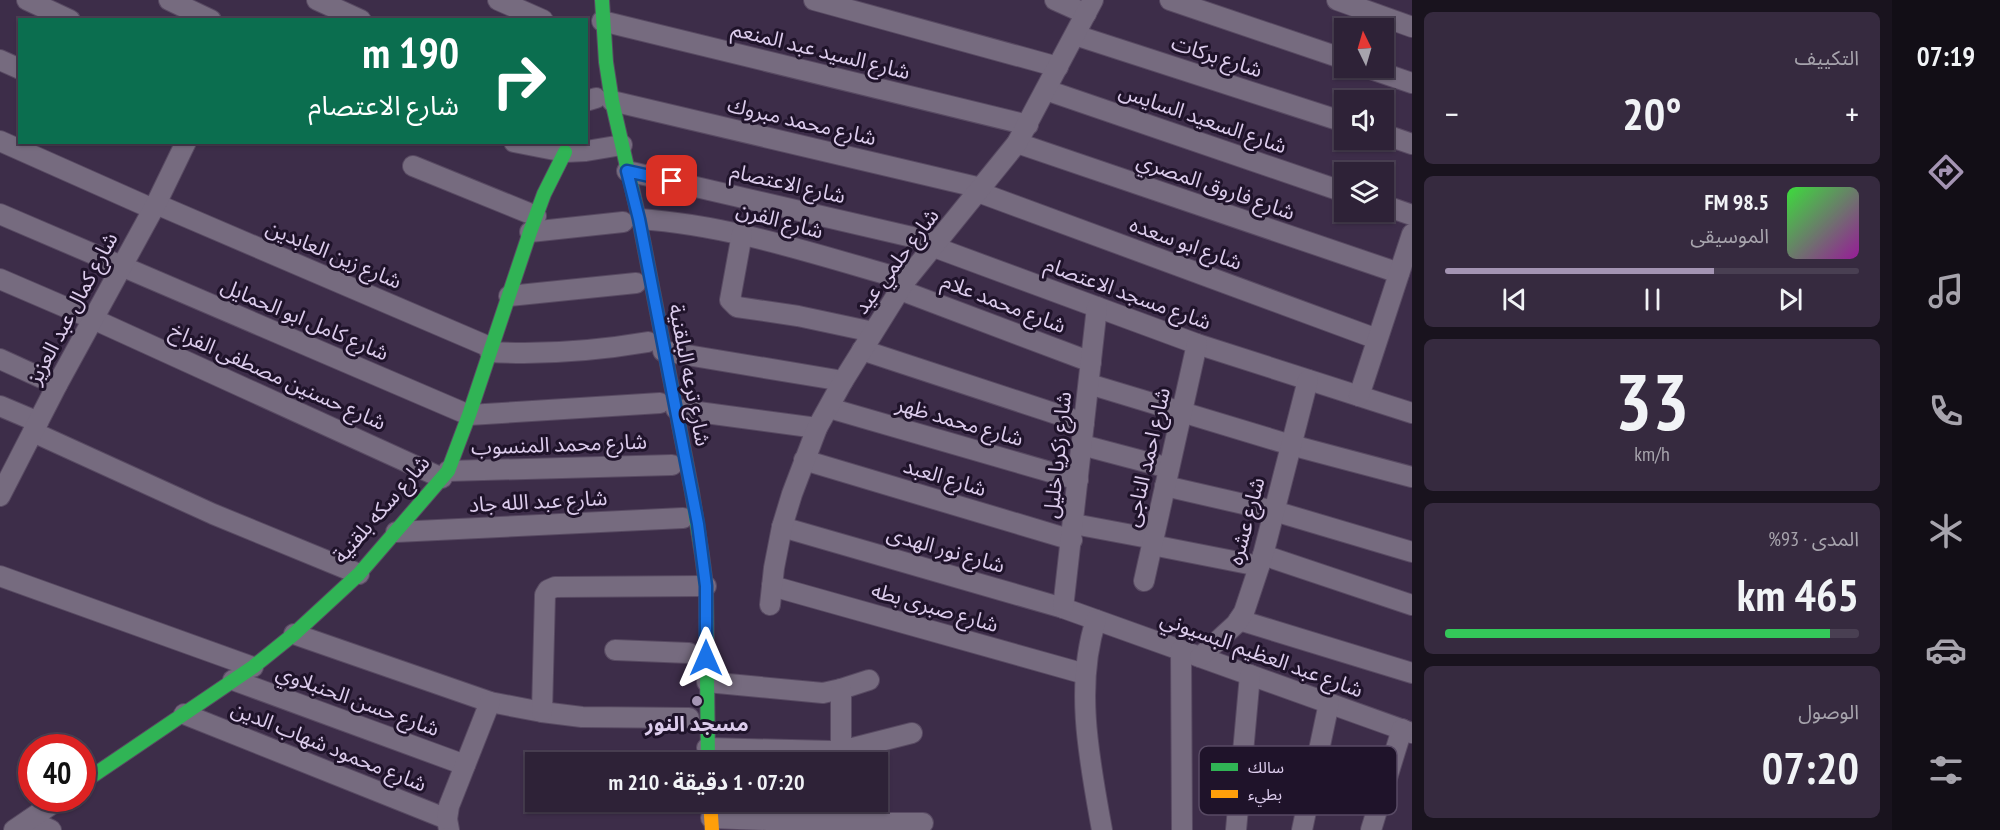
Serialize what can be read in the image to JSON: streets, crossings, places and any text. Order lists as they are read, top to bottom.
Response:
{
  "streets": {
    "street": [
      "شارع السيد عبد المنعم",
      "شارع بركات",
      "شارع السعيد السايس",
      "شارع محمد مبروك",
      "شارع الاعتصام",
      "شارع فاروق المصري",
      "شارع الفرن",
      "شارع ابو سعده",
      "شارع زين العابدين",
      "شارع حلمي عيد",
      "شارع مسجد الاعتصام",
      "شارع محمد علام",
      "شارع كمال عبد العزيز",
      "شارع كامل ابو الحمايل",
      "شارع ترعه البلقنية",
      "شارع حسنين مصطفى الفراخ",
      "شارع محمد ظهر",
      "شارع محمد المنسوب",
      "شارع زكريا خليل",
      "شارع احمد الناجى",
      "شارع العبد",
      "شارع عبد الله جاد",
      "شارع سكه بلقنية",
      "شارع عشره",
      "شارع نور الهدى",
      "شارع صبرى بطه",
      "شارع عبد العظيم البسيوني",
      "شارع حسن الحنبلاوي",
      "شارع محمود شهاب الدين"
    ]
  },
  "crossings": [
    ["شارع السيد عبد المنعم", "شارع حلمي عيد"],
    ["شارع السيد عبد المنعم", "شارع ترعه البلقنية"],
    ["شارع بركات", "شارع حلمي عيد"],
    ["شارع السعيد السايس", "شارع حلمي عيد"],
    ["شارع محمد مبروك", "شارع ابو سعده"],
    ["شارع محمد مبروك", "شارع حلمي عيد"],
    ["شارع محمد مبروك", "شارع ترعه البلقنية"],
    ["شارع الاعتصام", "شارع حلمي عيد"],
    ["شارع الاعتصام", "شارع مسجد الاعتصام"],
    ["شارع الاعتصام", "شارع ترعه البلقنية"],
    ["شارع فاروق المصري", "شارع حلمي عيد"],
    ["شارع الفرن", "شارع حلمي عيد"],
    ["شارع الفرن", "شارع محمد علام"],
    ["شارع الفرن", "شارع ترعه البلقنية"],
    ["شارع الفرن", "شارع سكه بلقنية"],
    ["شارع ابو سعده", "شارع حلمي عيد"],
    ["شارع زين العابدين", "شارع كمال عبد العزيز"],
    ["شارع زين العابدين", "شارع سكه بلقنية"],
    ["شارع حلمي عيد", "شارع مسجد الاعتصام"],
    ["شارع حلمي عيد", "شارع محمد علام"],
    ["شارع حلمي عيد", "شارع محمد ظهر"],
    ["شارع حلمي عيد", "شارع العبد"],
    ["شارع حلمي عيد", "شارع نور الهدى"],
    ["شارع حلمي عيد", "شارع صبرى بطه"],
    ["شارع مسجد الاعتصام", "شارع زكريا خليل"],
    ["شارع مسجد الاعتصام", "شارع احمد الناجى"],
    ["شارع مسجد الاعتصام", "شارع عشره"],
    ["شارع محمد علام", "شارع زكريا خليل"],
    ["شارع كمال عبد العزيز", "شارع كامل ابو الحمايل"],
    ["شارع كمال عبد العزيز", "شارع حسنين مصطفى الفراخ"],
    ["شارع كامل ابو الحمايل", "شارع سكه بلقنية"],
    ["شارع حسنين مصطفى الفراخ", "شارع محمد المنسوب"],
    ["شارع حسنين مصطفى الفراخ", "شارع سكه بلقنية"],
    ["شارع محمد ظهر", "شارع زكريا خليل"],
    ["شارع محمد المنسوب", "شارع سكه بلقنية"],
    ["شارع زكريا خليل", "شارع العبد"],
    ["شارع زكريا خليل", "شارع نور الهدى"],
    ["شارع احمد الناجى", "شارع العبد"],
    ["شارع العبد", "شارع عشره"],
    ["شارع عبد الله جاد", "شارع سكه بلقنية"],
    ["شارع سكه بلقنية", "شارع حسن الحنبلاوي"],
    ["شارع سكه بلقنية", "شارع محمود شهاب الدين"],
    ["شارع عشره", "شارع عبد العظيم البسيوني"],
    ["شارع نور الهدى", "شارع عبد العظيم البسيوني"]
  ],
  "places": ["مسجد النور"],
  "legend": ["سالك", "بطيء"],
  "north": "top",
  "page": {
    "tabs": "07:19",
    "tile": [
      "التكييف",
      ["33", "km/h"],
      ["المدى · 93%", "465 km"],
      ["الوصول", "07:20"]
    ],
    "turn": ["190 m", "شارع الاعتصام"],
    "heat": ["−", "20°", "+"],
    "song": ["98.5 FM", "الموسيقى"],
    "limit": "40",
    "trip": "07:20 · 1 دقيقة · 210 m"
  }
}
